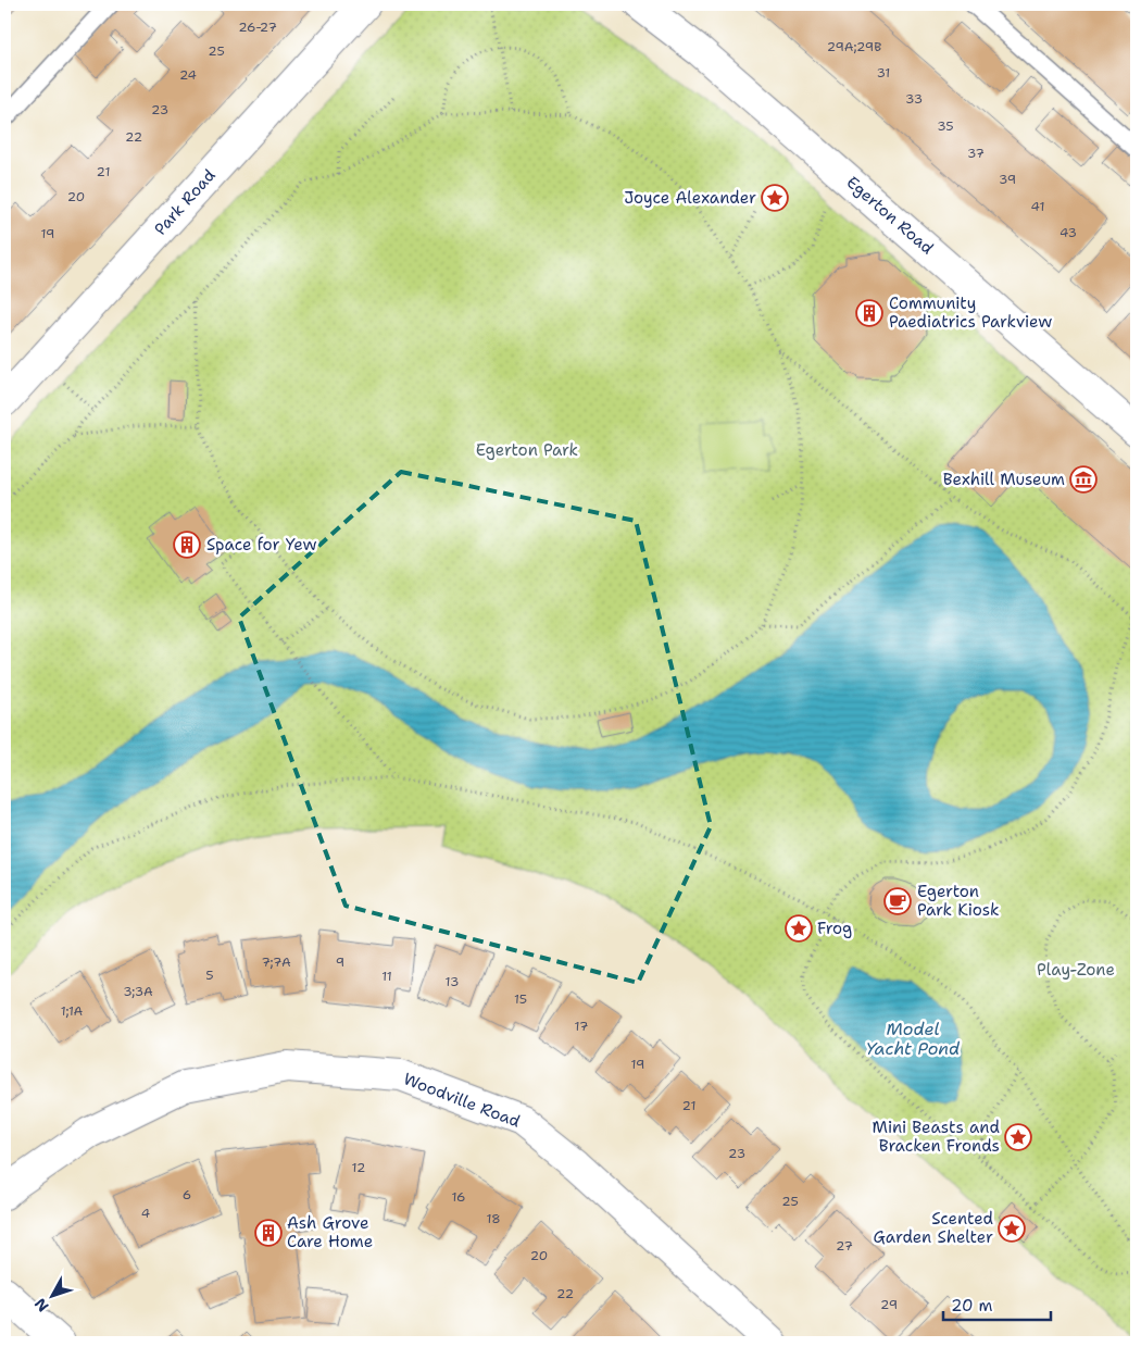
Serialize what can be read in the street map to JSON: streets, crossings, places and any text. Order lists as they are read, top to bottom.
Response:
{
  "streets": {
    "street": ["Park Road", "Egerton Road", "Woodville Road"]
  },
  "water": ["Model Yacht Pond"],
  "parks": ["Egerton Park", "Play-Zone"],
  "places": {
    "place": [
      "Joyce Alexander",
      "Frog",
      "Mini Beasts and Bracken Fronds",
      "Scented Garden Shelter"
    ],
    "building": ["Community Paediatrics Parkview", "Space for Yew", "Ash Grove Care Home"],
    "museum": ["Bexhill Museum"],
    "cafe": ["Egerton Park Kiosk"]
  },
  "house_numbers": [
    "26-27",
    "29A;29B",
    "25",
    "31",
    "24",
    "33",
    "23",
    "35",
    "22",
    "37",
    "21",
    "39",
    "20",
    "41",
    "43",
    "19",
    "7;7A",
    "9",
    "5",
    "11",
    "13",
    "3;3A",
    "15",
    "1;1A",
    "17",
    "19",
    "21",
    "23",
    "12",
    "6",
    "16",
    "25",
    "4",
    "18",
    "27",
    "20",
    "22",
    "29"
  ],
  "scale_bar": "20 m",
  "north": "bottom left"
}
